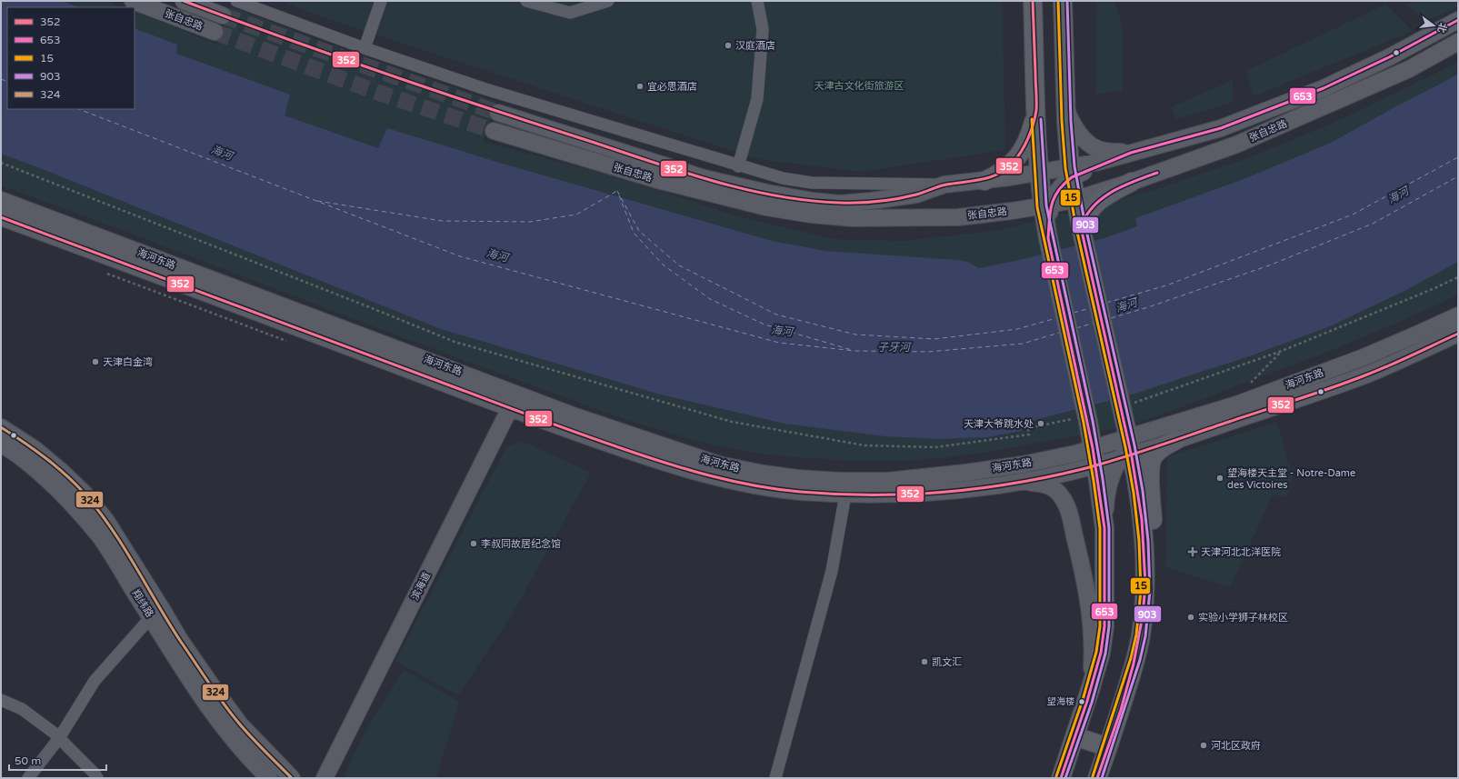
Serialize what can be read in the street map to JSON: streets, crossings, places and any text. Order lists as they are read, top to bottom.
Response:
{
  "streets": {
    "street": [
      "张自忠路",
      "海河东路",
      "滨海道",
      "翔纬路"
    ]
  },
  "crossings": [
    ["海河东路", "滨海道"]
  ],
  "water": ["海河", "子牙河"],
  "parks": ["天津古文化街旅游区"],
  "places": {
    "other": [
      "汉庭酒店",
      "宜必思酒店",
      "天津白金湾",
      "天津大爷跳水处",
      "望海楼天主堂 - Notre-Dame des Victoires",
      "李叔同故居纪念馆",
      "实验小学狮子林校区",
      "凯文汇",
      "望海楼",
      "河北区政府"
    ],
    "health": ["天津河北北洋医院"]
  },
  "lines": [
    "transit line 352",
    "transit line 15",
    "transit line 903",
    "transit line 653",
    "transit line 324"
  ],
  "legend": [
    "352",
    "653",
    "15",
    "903",
    "324"
  ],
  "scale_bar": "50 m",
  "north": "right"
}
